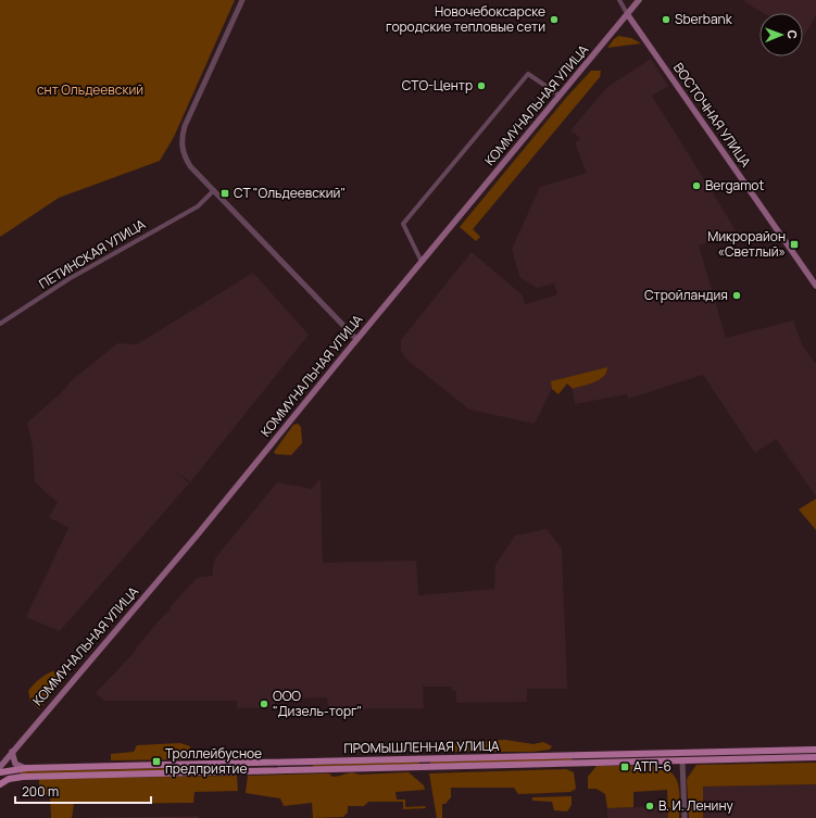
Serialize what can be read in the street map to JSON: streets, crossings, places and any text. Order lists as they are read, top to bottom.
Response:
{
  "streets": {
    "main road": ["КОММУНАЛЬНАЯ УЛИЦА", "ВОСТОЧНАЯ УЛИЦА", "ПРОМЫШЛЕННАЯ УЛИЦА"],
    "street": ["ПЕТИНСКАЯ УЛИЦА"]
  },
  "crossings": [
    ["КОММУНАЛЬНАЯ УЛИЦА", "ВОСТОЧНАЯ УЛИЦА"],
    ["КОММУНАЛЬНАЯ УЛИЦА", "ПРОМЫШЛЕННАЯ УЛИЦА"]
  ],
  "parks": ["снт Ольдеевский"],
  "places": {
    "other": [
      "Новочебоксарске городские тепловые сети",
      "Sberbank",
      "СТО-Центр",
      "Bergamot",
      "Стройландия",
      "ООО \"Дизель-торг\"",
      "В. И. Ленину"
    ],
    "transit": [
      "СТ \"Ольдеевский\"",
      "Микрорайон «Светлый»",
      "Троллейбусное предприятие",
      "АТП-6"
    ]
  },
  "scale_bar": "200 m",
  "north": "right"
}
